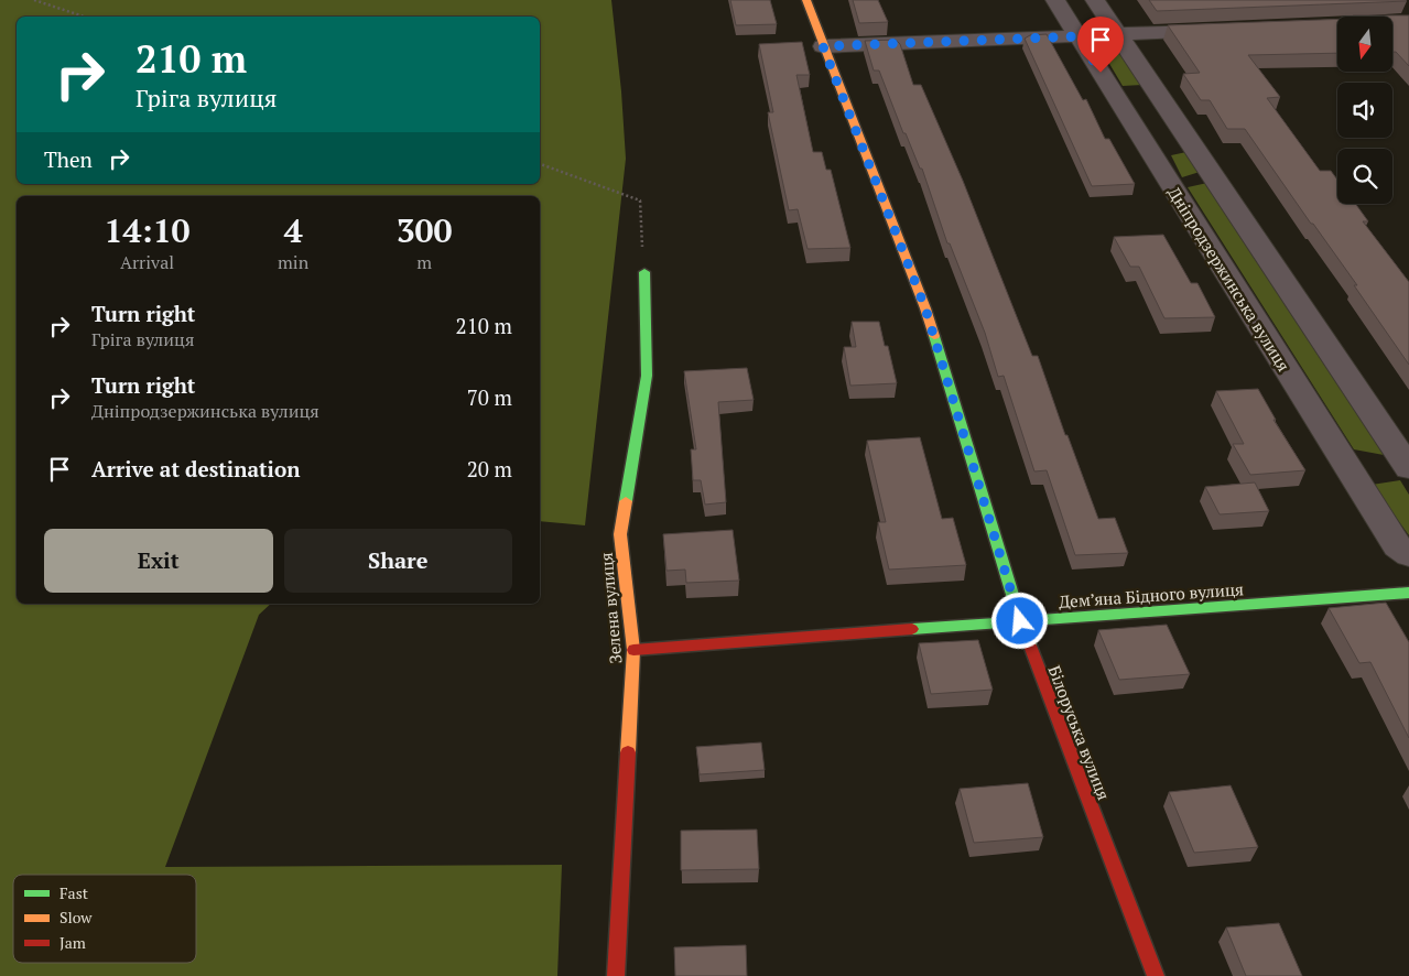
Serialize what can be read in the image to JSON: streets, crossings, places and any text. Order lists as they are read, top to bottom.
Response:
{
  "streets": {
    "street": [
      "Дніпродзержинська вулиця",
      "Дем’яна Бідного вулиця",
      "Зелена вулиця",
      "Білоруська вулиця"
    ]
  },
  "crossings": [
    ["Дем’яна Бідного вулиця", "Зелена вулиця"],
    ["Дем’яна Бідного вулиця", "Білоруська вулиця"]
  ],
  "legend": ["Fast", "Slow", "Jam"],
  "north": "bottom",
  "page": {
    "turn": ["210 m", "Гріга вулиця"],
    "then": "Then",
    "eta": [
      "14:10",
      "Arrival",
      "4",
      "min",
      "300",
      "m"
    ],
    "list": [
      {
        "name": "Turn right",
        "note": "Гріга вулиця",
        "value": "210 m"
      },
      {
        "name": "Turn right",
        "note": "Дніпродзержинська вулиця",
        "value": "70 m"
      },
      {
        "name": "Arrive at destination",
        "value": "20 m"
      }
    ],
    "buttons": ["Exit", "Share"]
  }
}
